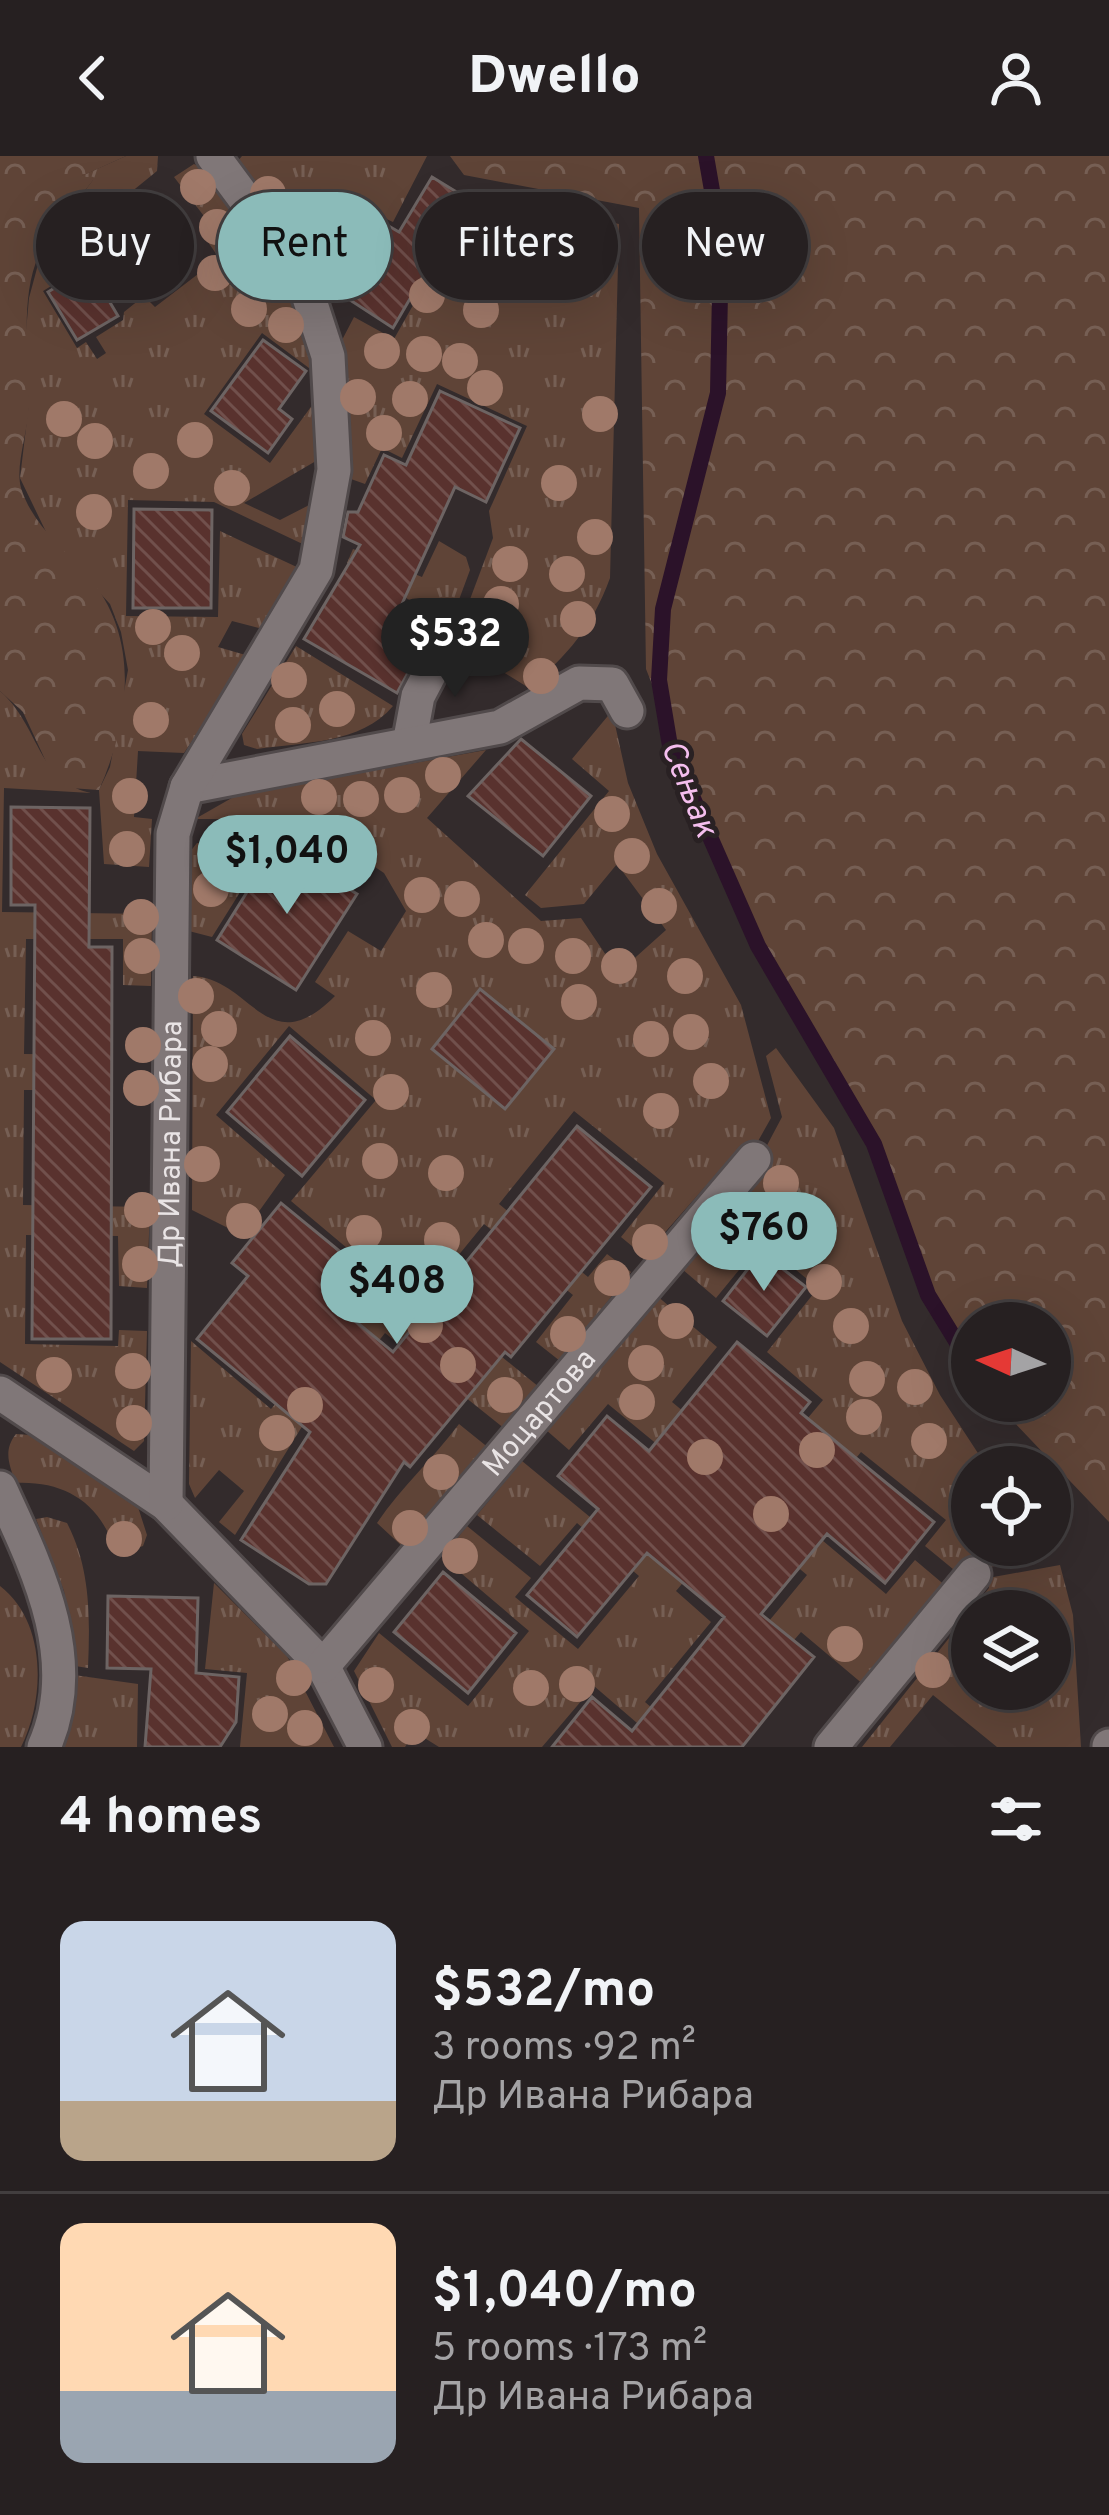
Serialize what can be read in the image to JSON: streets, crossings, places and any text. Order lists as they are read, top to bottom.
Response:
{
  "streets": {
    "street": ["Др Ивана Рибара", "Моцартова"]
  },
  "water": ["Сењак"],
  "north": "left",
  "page": {
    "header": "Dwello",
    "chip": [
      "Buy",
      "Rent",
      "Filters",
      "New"
    ],
    "price": [
      "$532",
      "$1,040",
      "$760",
      "$408"
    ],
    "heading": "4 homes",
    "list": [
      {
        "name": "$532/mo",
        "note": "3 rooms · 92 m² · Др Ивана Рибара"
      },
      {
        "name": "$1,040/mo",
        "note": "5 rooms · 173 m² · Др Ивана Рибара"
      }
    ]
  }
}
